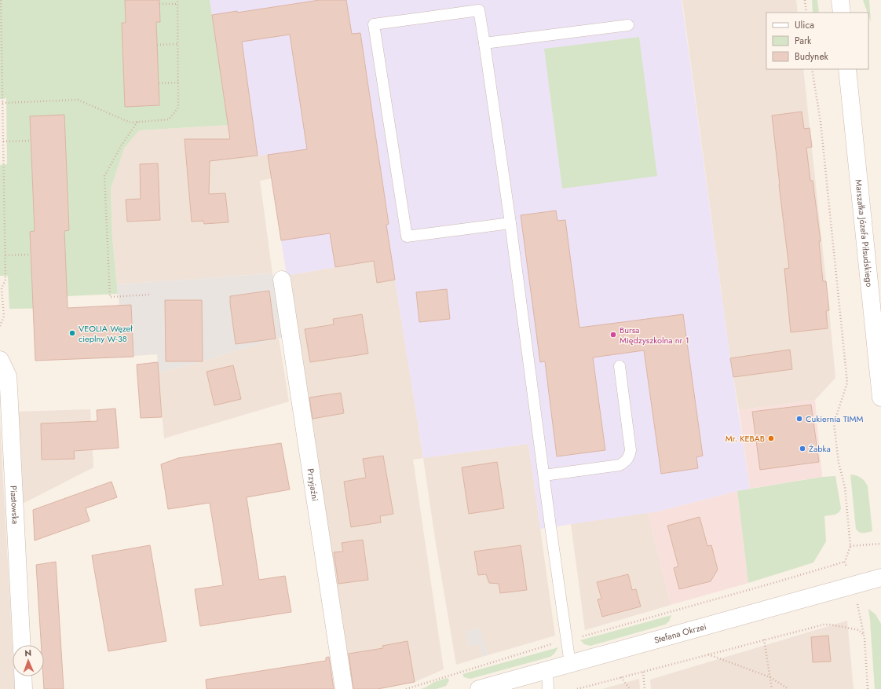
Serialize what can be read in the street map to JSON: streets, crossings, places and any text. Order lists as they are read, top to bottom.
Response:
{
  "streets": {
    "street": [
      "Marszałka Józefa Piłsudskiego",
      "Przyjaźni",
      "Piastowska",
      "Stefana Okrzei"
    ]
  },
  "places": [
    "VEOLIA Węzeł cieplny W-38",
    "Bursa Międzyszkolna nr 1",
    "Cukiernia TIMM",
    "Mr. KEBAB",
    "Żabka"
  ],
  "legend": ["Ulica", "Park", "Budynek"],
  "north": "top"
}
